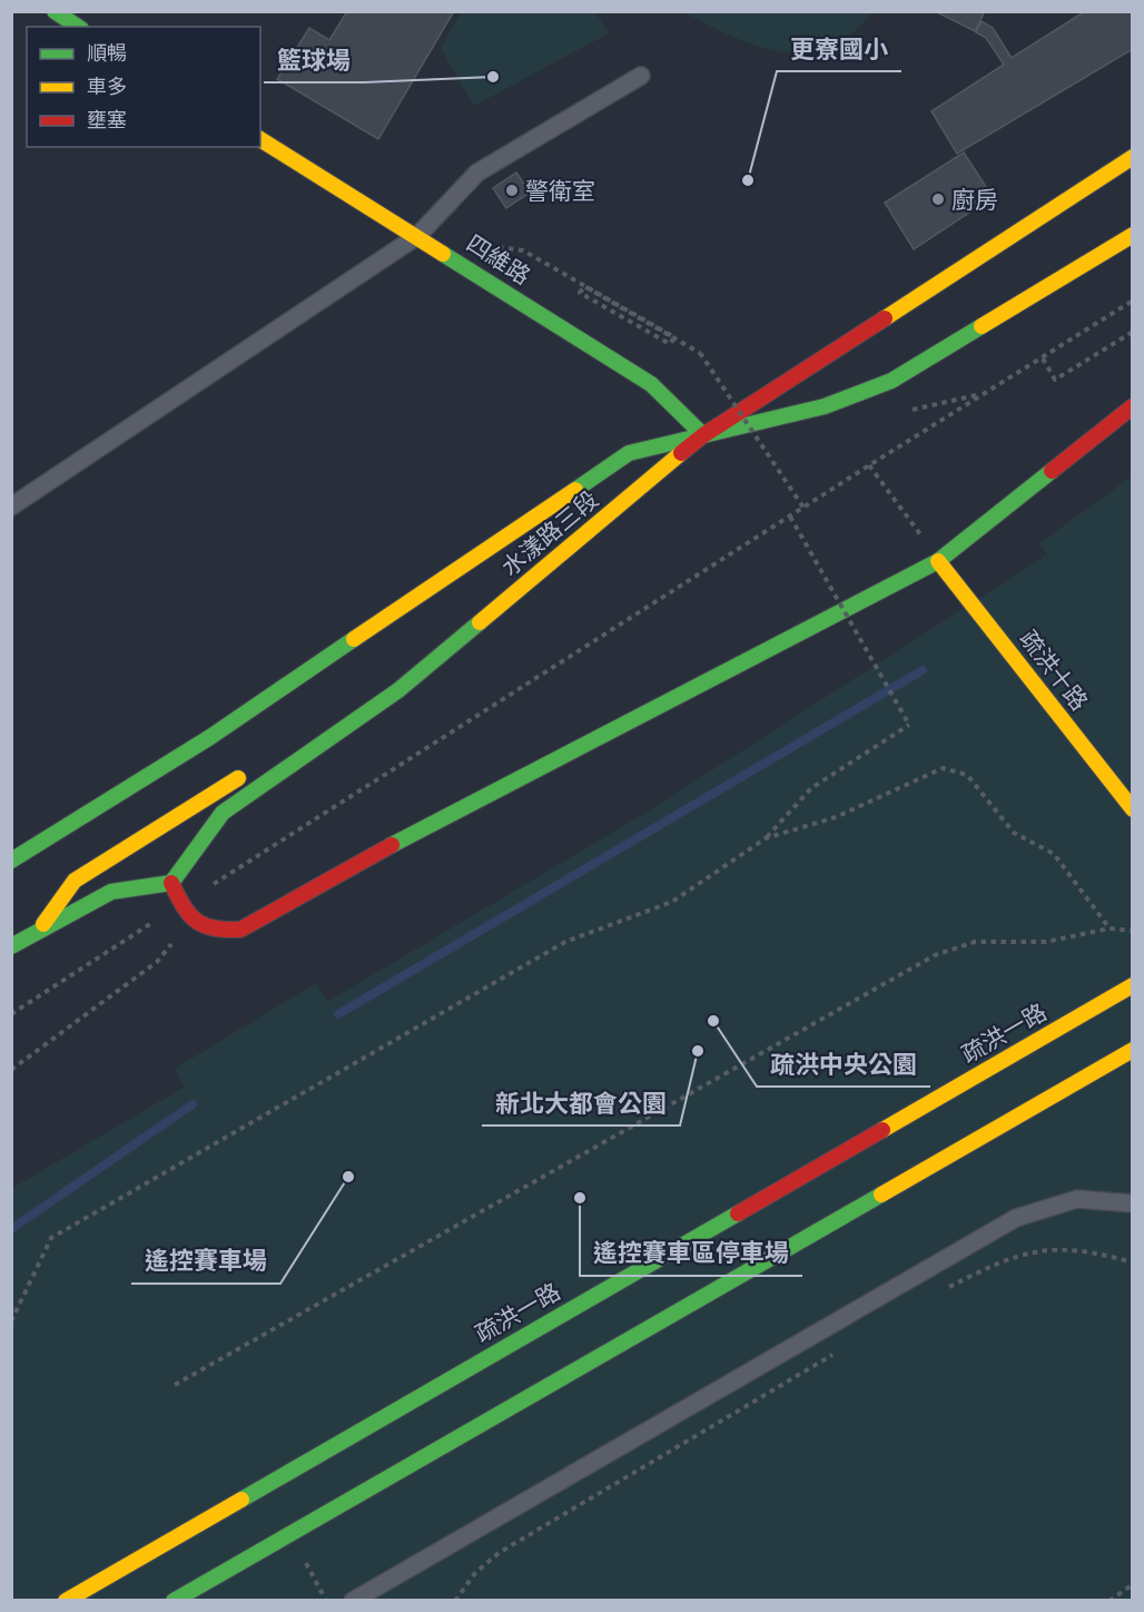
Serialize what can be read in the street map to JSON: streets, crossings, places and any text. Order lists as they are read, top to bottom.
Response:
{
  "streets": {
    "street": [
      "四維路",
      "水漾路三段",
      "疏洪十路",
      "疏洪一路"
    ]
  },
  "crossings": [
    ["四維路", "水漾路三段"]
  ],
  "places": [
    "籃球場",
    "更寮國小",
    "警衛室",
    "廚房",
    "疏洪中央公園",
    "新北大都會公園",
    "遙控賽車場",
    "遙控賽車區停車場"
  ],
  "legend": ["順暢", "車多", "壅塞"]
}
